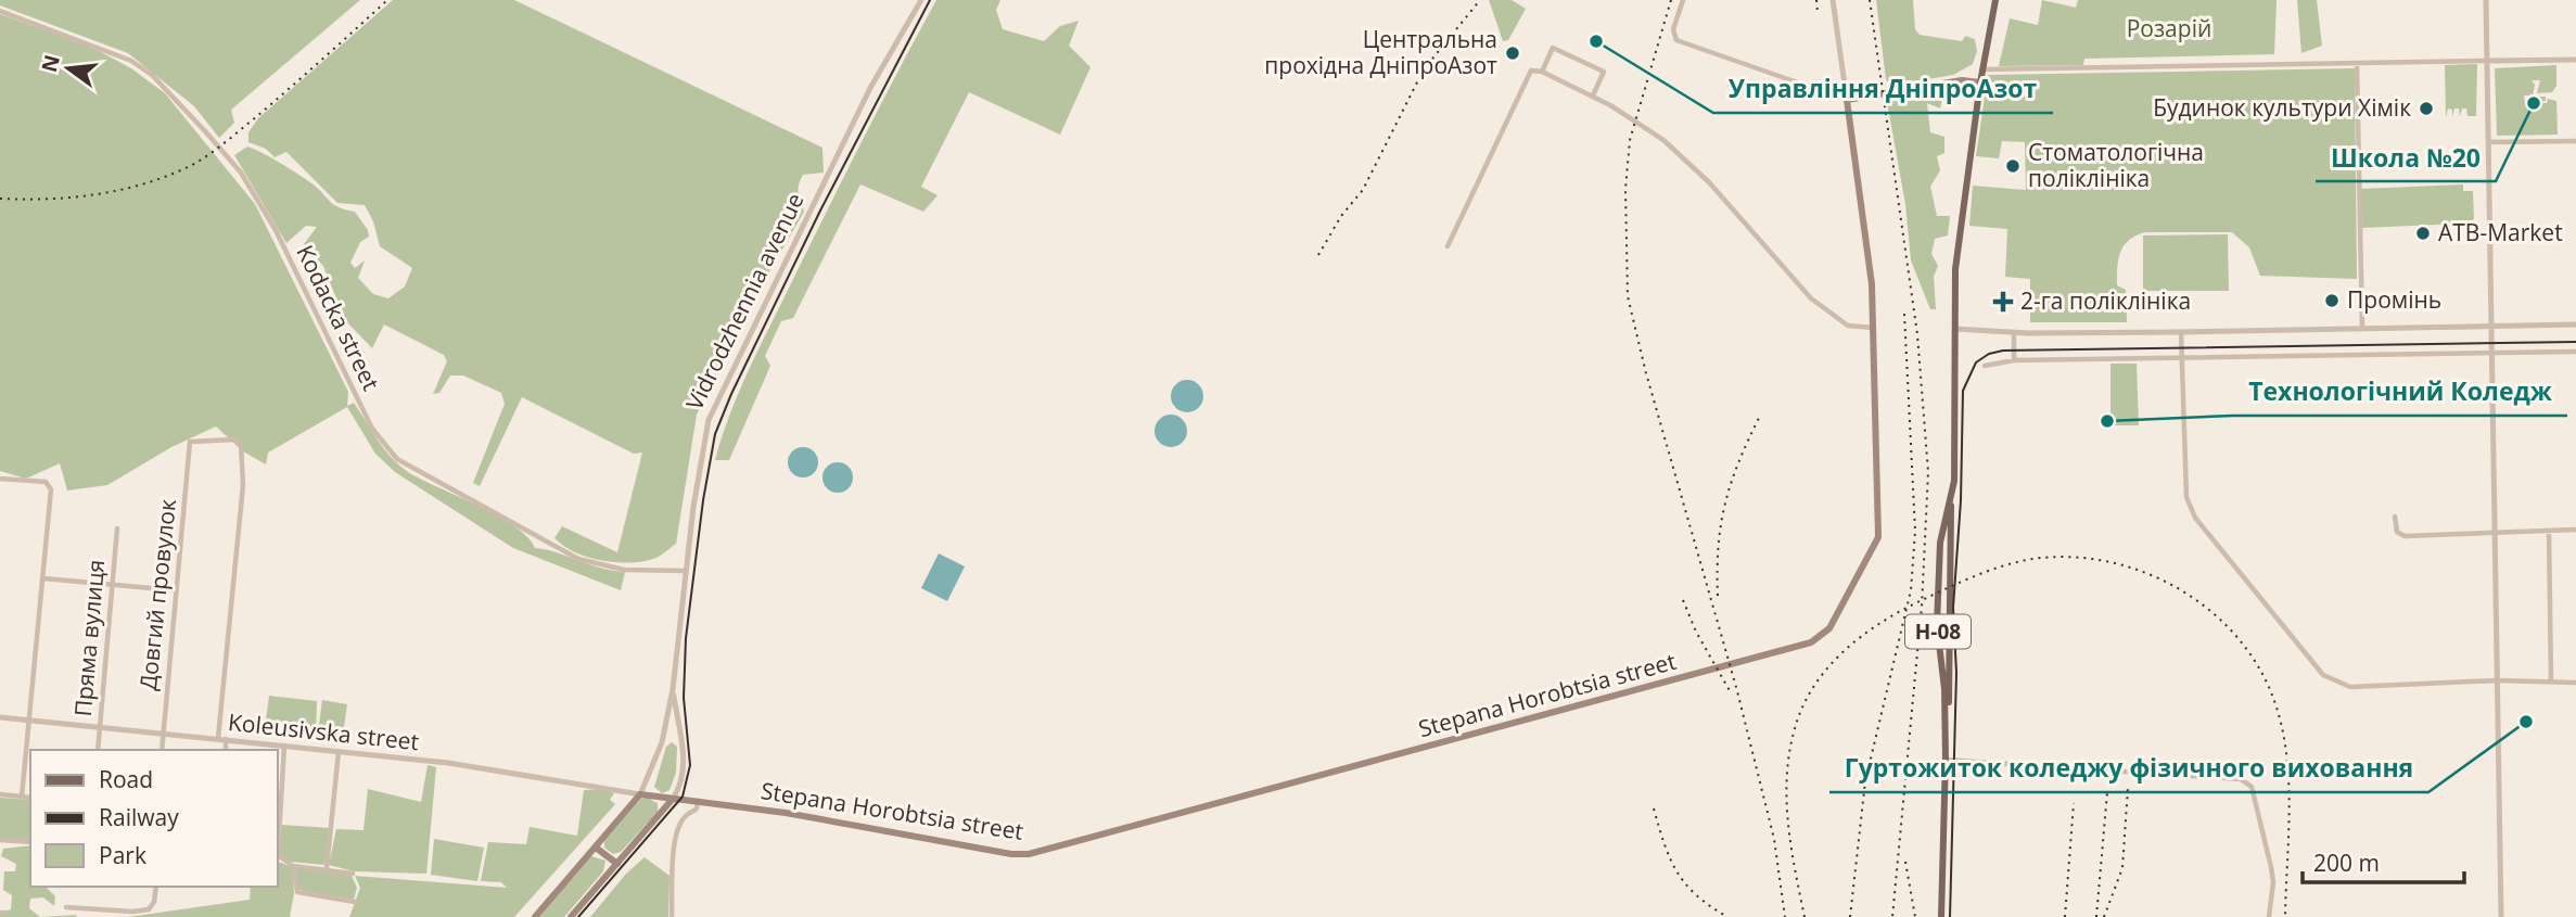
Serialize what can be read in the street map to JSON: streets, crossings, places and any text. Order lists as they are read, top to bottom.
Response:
{
  "streets": {
    "main road": ["Vidrodzhennia avenue", "Н-08", "Stepana Horobtsia street"],
    "street": [
      "Kodacka street",
      "Довгий провулок",
      "Пряма вулиця",
      "Koleusivska street"
    ]
  },
  "crossings": [
    ["Vidrodzhennia avenue", "Kodacka street"],
    ["Vidrodzhennia avenue", "Stepana Horobtsia street"],
    ["Vidrodzhennia avenue", "Koleusivska street"],
    ["Довгий провулок", "Koleusivska street"],
    ["Пряма вулиця", "Koleusivska street"],
    ["Stepana Horobtsia street", "Koleusivska street"]
  ],
  "parks": ["Розарій"],
  "places": {
    "other": [
      "Управління ДніпроАзот",
      "Центральна прохідна ДніпроАзот",
      "Школа №20",
      "Будинок культури Хімік",
      "Стоматологічна поліклініка",
      "ATB-Market",
      "Промінь",
      "Технологічний Коледж",
      "Гуртожиток коледжу фізичного виховання"
    ],
    "health": ["2-га поліклініка"]
  },
  "legend": ["Road", "Railway", "Park"],
  "scale_bar": "200 m",
  "north": "left"
}
